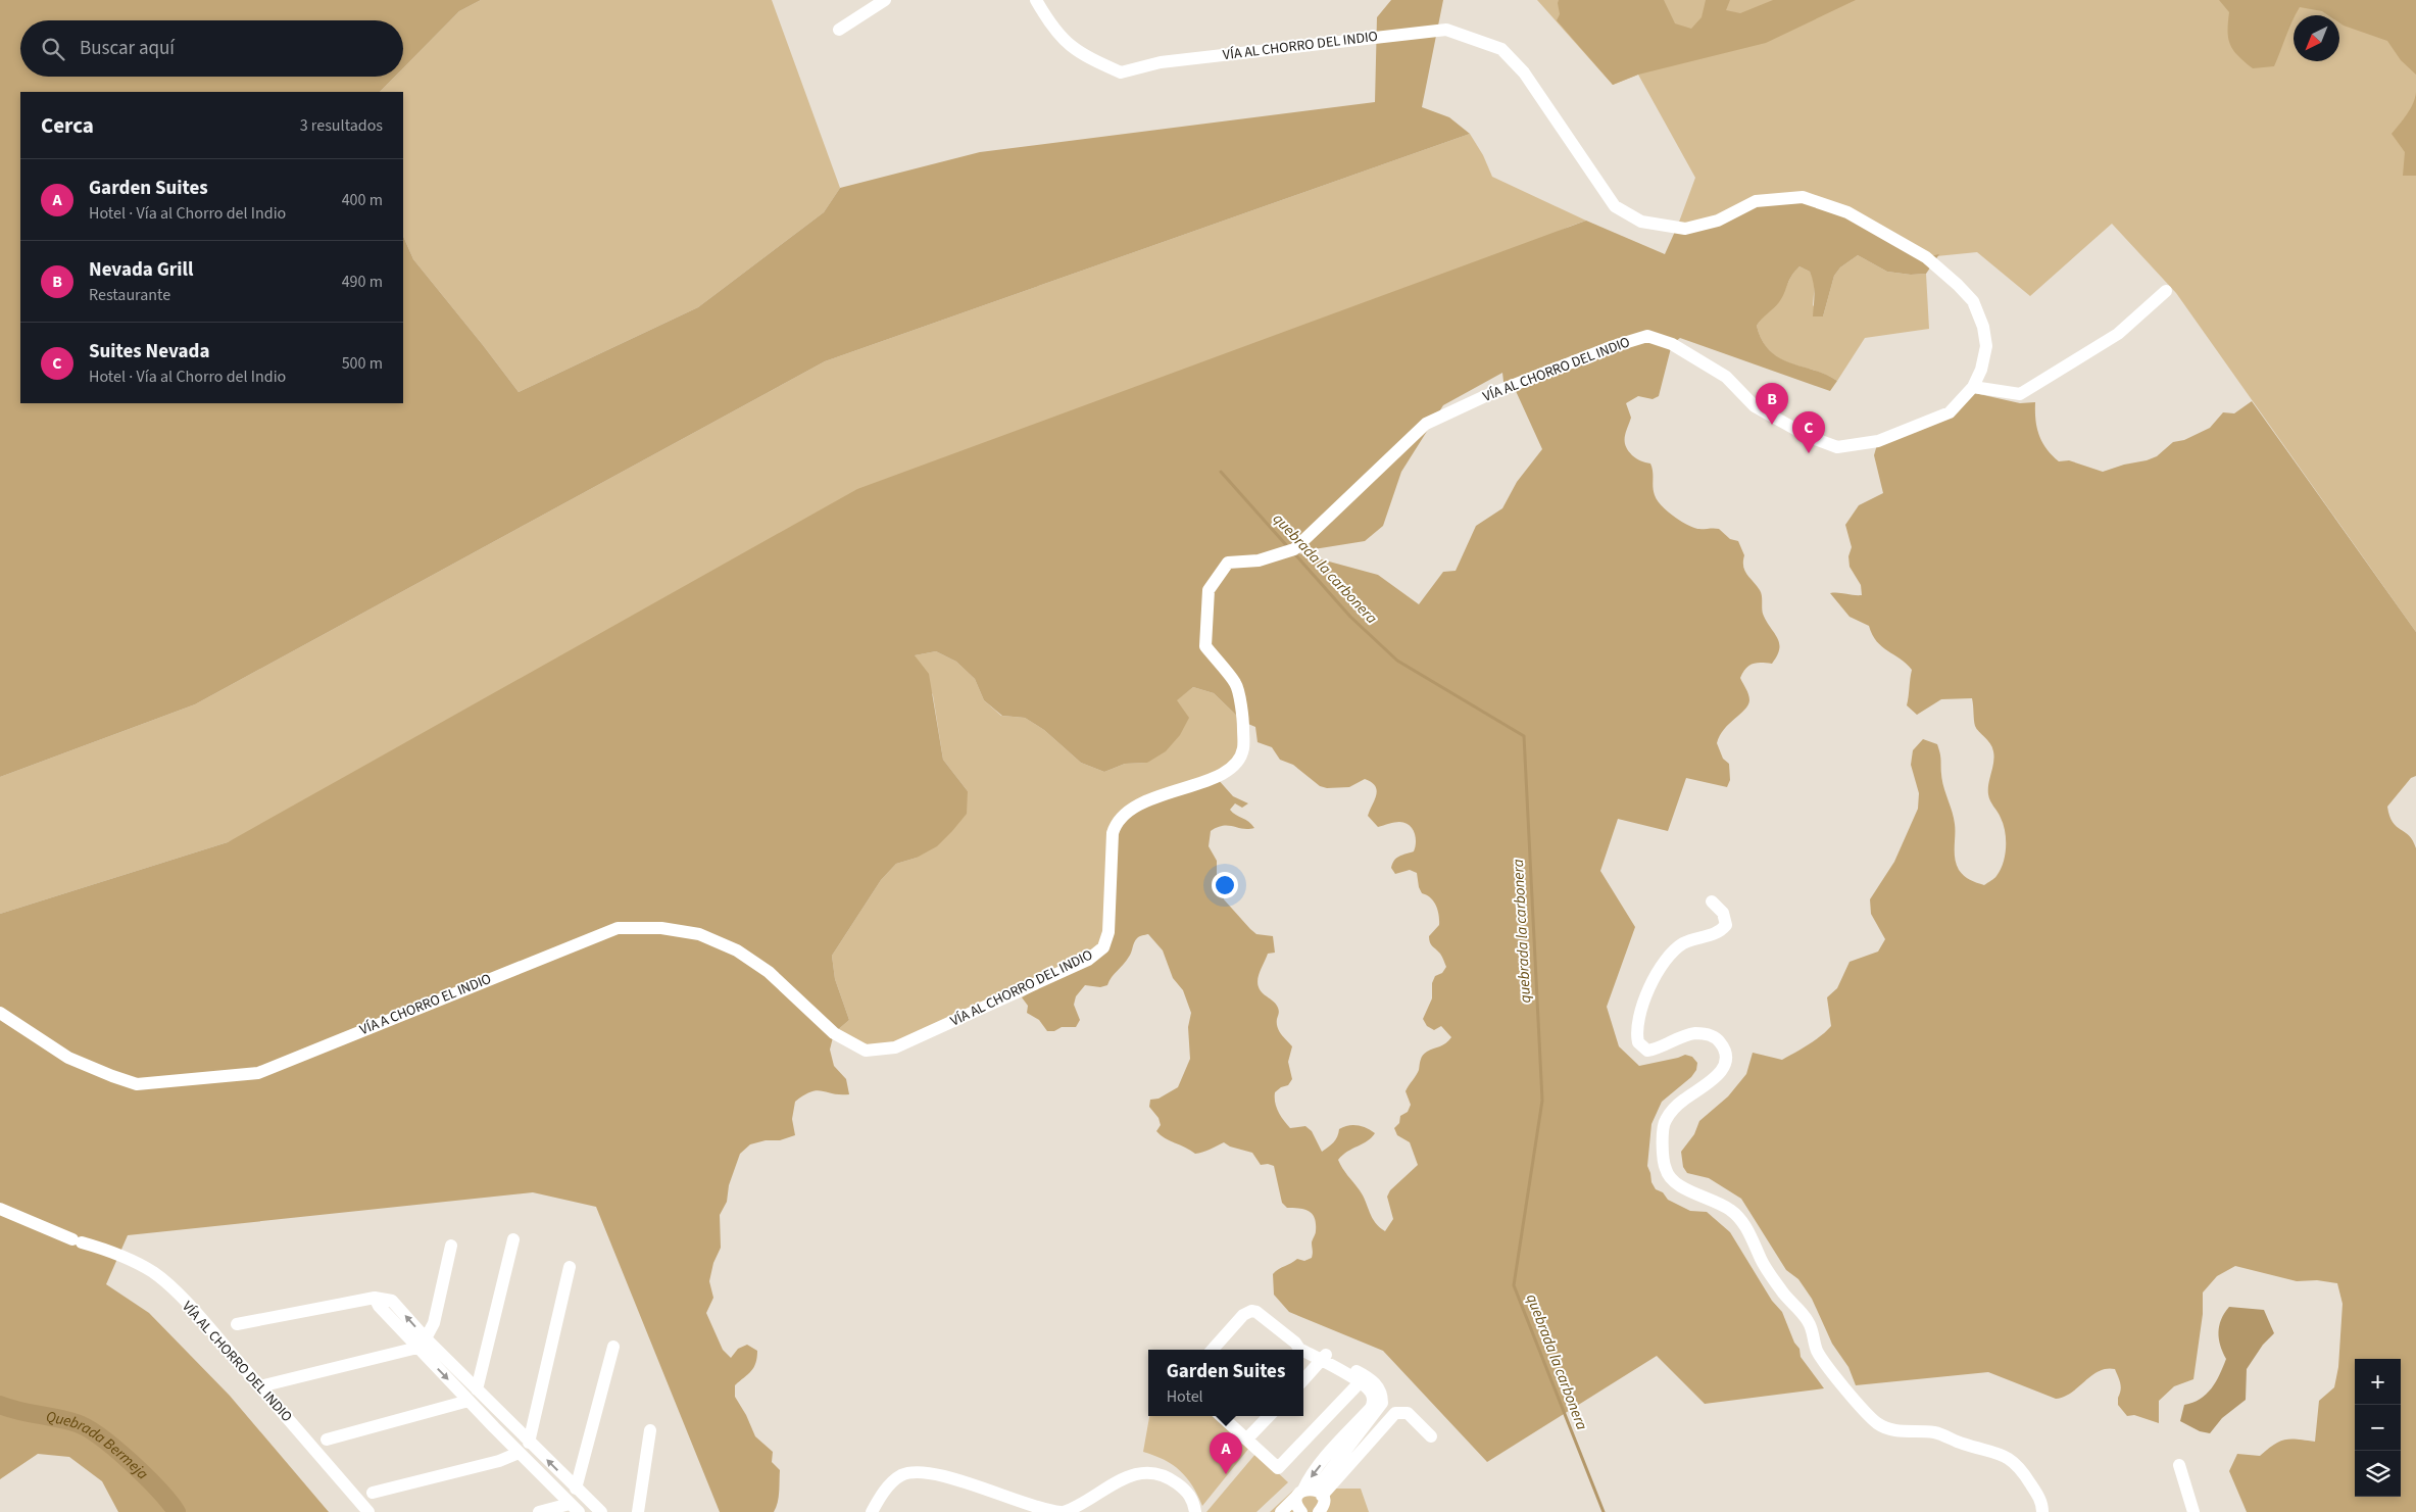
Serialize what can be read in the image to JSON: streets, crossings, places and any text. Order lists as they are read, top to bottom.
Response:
{
  "streets": {
    "street": ["VÍA AL CHORRO DEL INDIO", "VÍA A CHORRO EL INDIO"]
  },
  "crossings": [
    ["VÍA AL CHORRO DEL INDIO", "VÍA A CHORRO EL INDIO"]
  ],
  "water": ["quebrada la carbonera", "Quebrada Bermeja"],
  "north": "bottom left",
  "page": {
    "search": "Buscar aquí",
    "heading": ["Cerca", "3 resultados"],
    "list": [
      {
        "mark": "A",
        "name": "Garden Suites",
        "note": "Hotel · Vía al Chorro del Indio",
        "value": "400 m"
      },
      {
        "mark": "B",
        "name": "Nevada Grill",
        "note": "Restaurante",
        "value": "490 m"
      },
      {
        "mark": "C",
        "name": "Suites Nevada",
        "note": "Hotel · Vía al Chorro del Indio",
        "value": "500 m"
      }
    ],
    "pins": ["B", "C", "A"],
    "popup": ["Garden Suites", "Hotel"],
    "map_buttons": ["+", "−"]
  }
}
